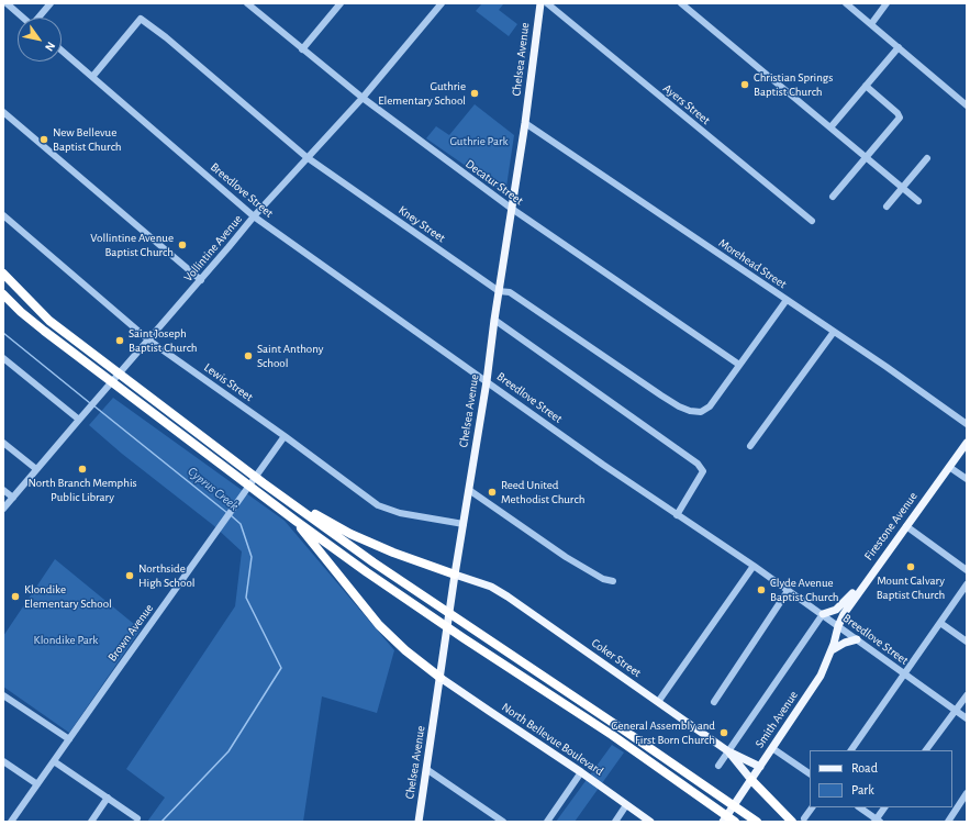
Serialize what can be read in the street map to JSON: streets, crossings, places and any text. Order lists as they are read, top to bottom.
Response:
{
  "streets": {
    "main road": [
      "Chelsea Avenue",
      "Firestone Avenue",
      "Coker Street",
      "Smith Avenue",
      "North Bellevue Boulevard"
    ],
    "street": [
      "Ayers Street",
      "Decatur Street",
      "Breedlove Street",
      "Kney Street",
      "Vollintine Avenue",
      "Morehead Street",
      "Lewis Street",
      "Brown Avenue"
    ]
  },
  "crossings": [
    ["Chelsea Avenue", "Decatur Street"],
    ["Chelsea Avenue", "Breedlove Street"],
    ["Chelsea Avenue", "Kney Street"],
    ["Chelsea Avenue", "Morehead Street"],
    ["Chelsea Avenue", "Lewis Street"],
    ["Chelsea Avenue", "Coker Street"],
    ["Chelsea Avenue", "North Bellevue Boulevard"],
    ["Decatur Street", "Kney Street"],
    ["Decatur Street", "Vollintine Avenue"],
    ["Breedlove Street", "Kney Street"],
    ["Breedlove Street", "Vollintine Avenue"],
    ["Breedlove Street", "Firestone Avenue"],
    ["Breedlove Street", "Smith Avenue"],
    ["Kney Street", "Vollintine Avenue"],
    ["Vollintine Avenue", "Lewis Street"],
    ["Lewis Street", "Brown Avenue"],
    ["Firestone Avenue", "Smith Avenue"],
    ["Coker Street", "Smith Avenue"]
  ],
  "water": ["Cyprus Creek"],
  "parks": ["Guthrie Park", "Klondike Park"],
  "places": [
    "Christian Springs Baptist Church",
    "Guthrie Elementary School",
    "New Bellevue Baptist Church",
    "Vollintine Avenue Baptist Church",
    "Saint Joseph Baptist Church",
    "Saint Anthony School",
    "North Branch Memphis Public Library",
    "Reed United Methodist Church",
    "Mount Calvary Baptist Church",
    "Northside High School",
    "Clyde Avenue Baptist Church",
    "Klondike Elementary School",
    "General Assembly and First Born Church"
  ],
  "legend": ["Road", "Park"],
  "north": "bottom right"
}
